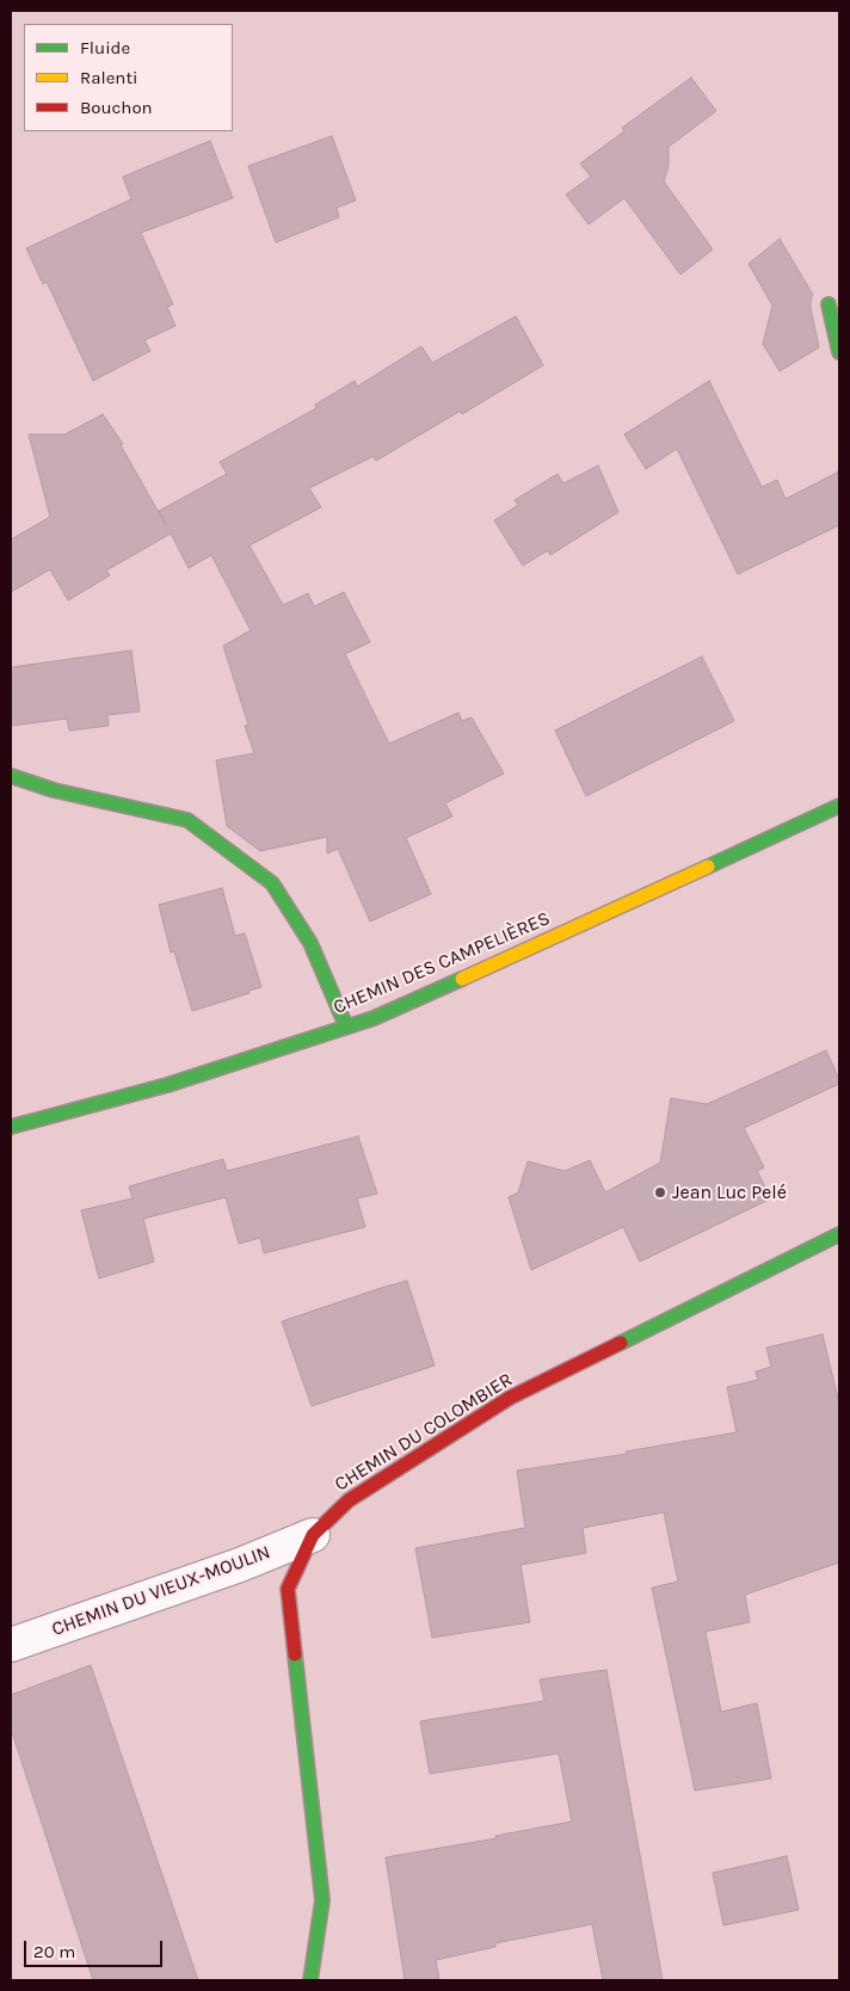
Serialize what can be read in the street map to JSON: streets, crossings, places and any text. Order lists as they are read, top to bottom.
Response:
{
  "streets": {
    "street": ["CHEMIN DES CAMPELIÈRES", "CHEMIN DU COLOMBIER", "CHEMIN DU VIEUX-MOULIN"]
  },
  "crossings": [
    ["CHEMIN DU COLOMBIER", "CHEMIN DU VIEUX-MOULIN"]
  ],
  "places": ["Jean Luc Pelé"],
  "legend": ["Fluide", "Ralenti", "Bouchon"],
  "scale_bar": "20 m"
}
